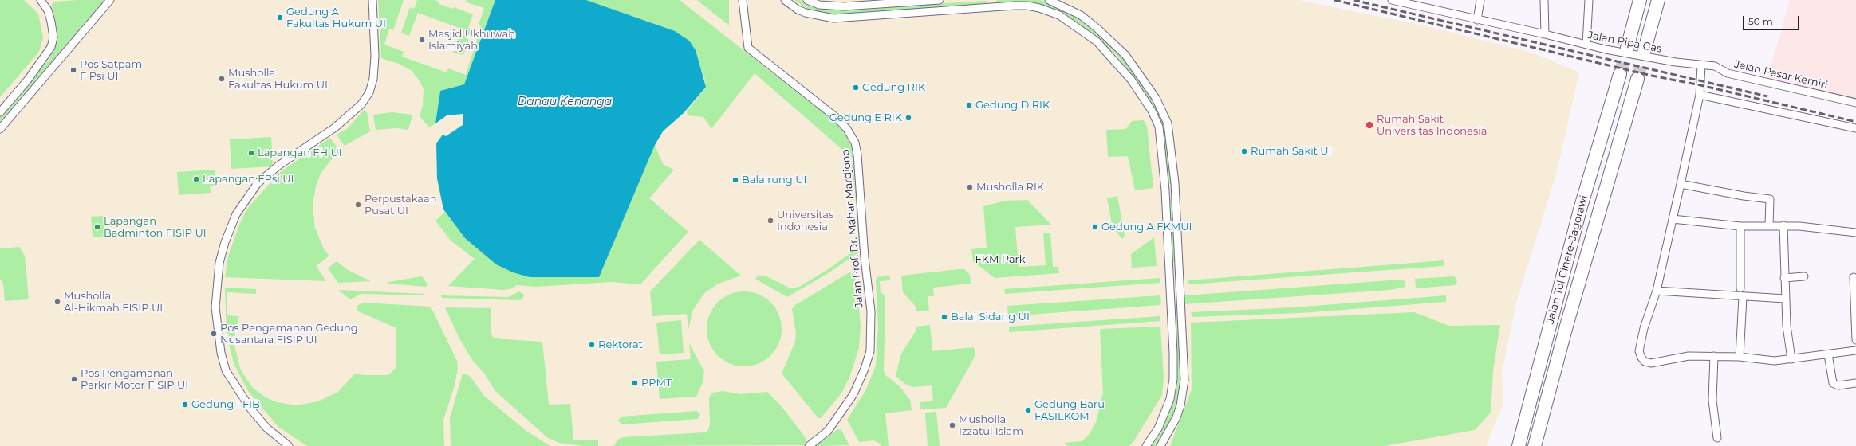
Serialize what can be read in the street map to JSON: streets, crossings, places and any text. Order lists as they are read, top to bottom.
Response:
{
  "streets": {
    "highway": ["Jalan Tol Cinere–Jagorawi"],
    "street": ["Jalan Pipa Gas", "Jalan Pasar Kemiri", "Jalan Prof. Dr. Mahar Mardjono"]
  },
  "crossings": [
    ["Jalan Pipa Gas", "Jalan Pasar Kemiri"]
  ],
  "water": ["Danau Kenanga"],
  "parks": ["FKM Park"],
  "places": [
    "Gedung A Fakultas Hukum UI",
    "Masjid Ukhuwah Islamiyah",
    "Pos Satpam F Psi UI",
    "Musholla Fakultas Hukum UI",
    "Gedung RIK",
    "Gedung D RIK",
    "Gedung E RIK",
    "Rumah Sakit Universitas Indonesia",
    "Rumah Sakit UI",
    "Lapangan FH UI",
    "Lapangan FPsi UI",
    "Balairung UI",
    "Musholla RIK",
    "Perpustakaan Pusat UI",
    "Universitas Indonesia",
    "Lapangan Badminton FISIP UI",
    "Gedung A FKMUI",
    "Musholla Al-Hikmah FISIP UI",
    "Balai Sidang UI",
    "Pos Pengamanan Gedung Nusantara FISIP UI",
    "Rektorat",
    "Pos Pengamanan Parkir Motor FISIP UI",
    "PPMT",
    "Gedung I FIB",
    "Gedung Baru FASILKOM",
    "Musholla Izzatul Islam"
  ],
  "scale_bar": "50 m"
}
